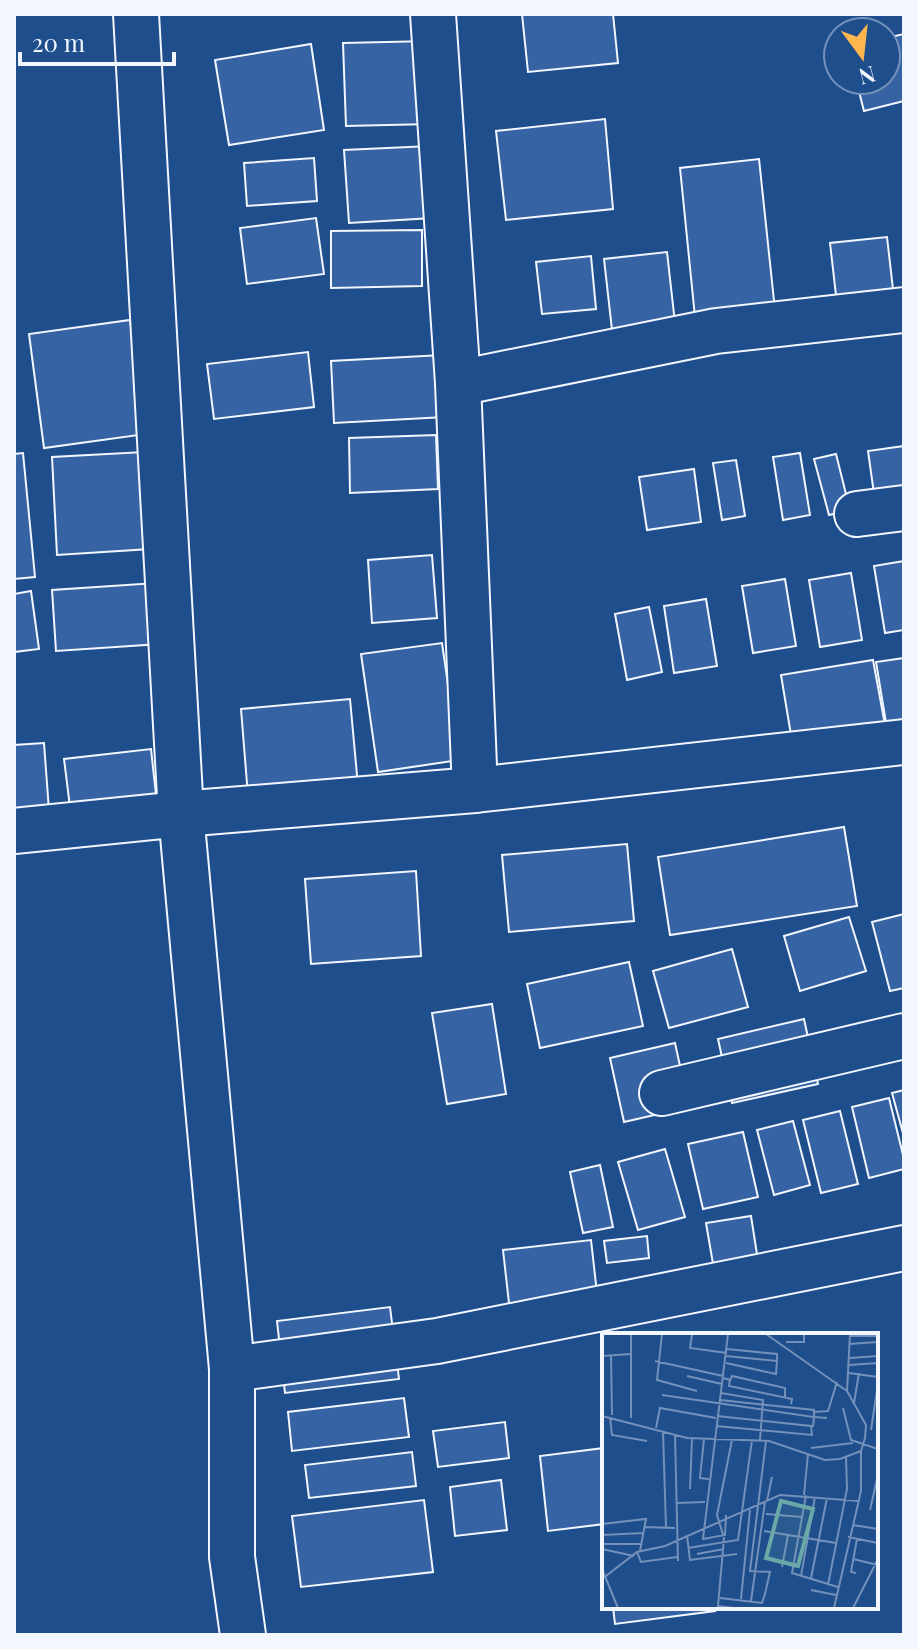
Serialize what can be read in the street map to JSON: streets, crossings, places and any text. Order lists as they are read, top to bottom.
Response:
{
  "scale_bar": "20 m",
  "north": "bottom"
}
